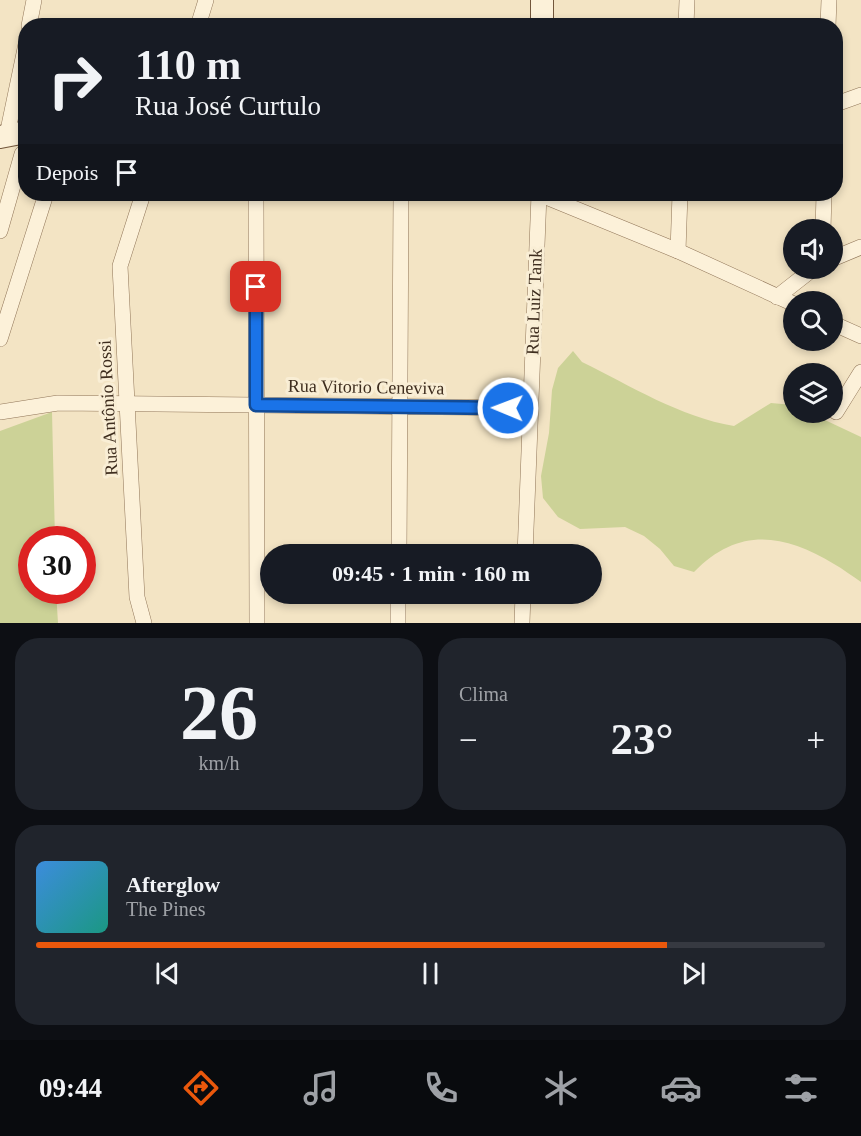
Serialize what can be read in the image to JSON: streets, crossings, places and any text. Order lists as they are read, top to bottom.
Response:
{
  "streets": {
    "street": ["Rua Luiz Tank", "Rua Vitorio Ceneviva", "Rua Antônio Rossi"]
  },
  "crossings": [
    ["Rua Luiz Tank", "Rua Vitorio Ceneviva"],
    ["Rua Vitorio Ceneviva", "Rua Antônio Rossi"]
  ],
  "page": {
    "turn": ["110 m", "Rua José Curtulo"],
    "then": "Depois",
    "limit": "30",
    "trip": "09:45 · 1 min · 160 m",
    "tile": [
      ["26", "km/h"],
      "Clima"
    ],
    "heat": ["−", "23°", "+"],
    "song": ["Afterglow", "The Pines"],
    "tabs": "09:44"
  }
}
